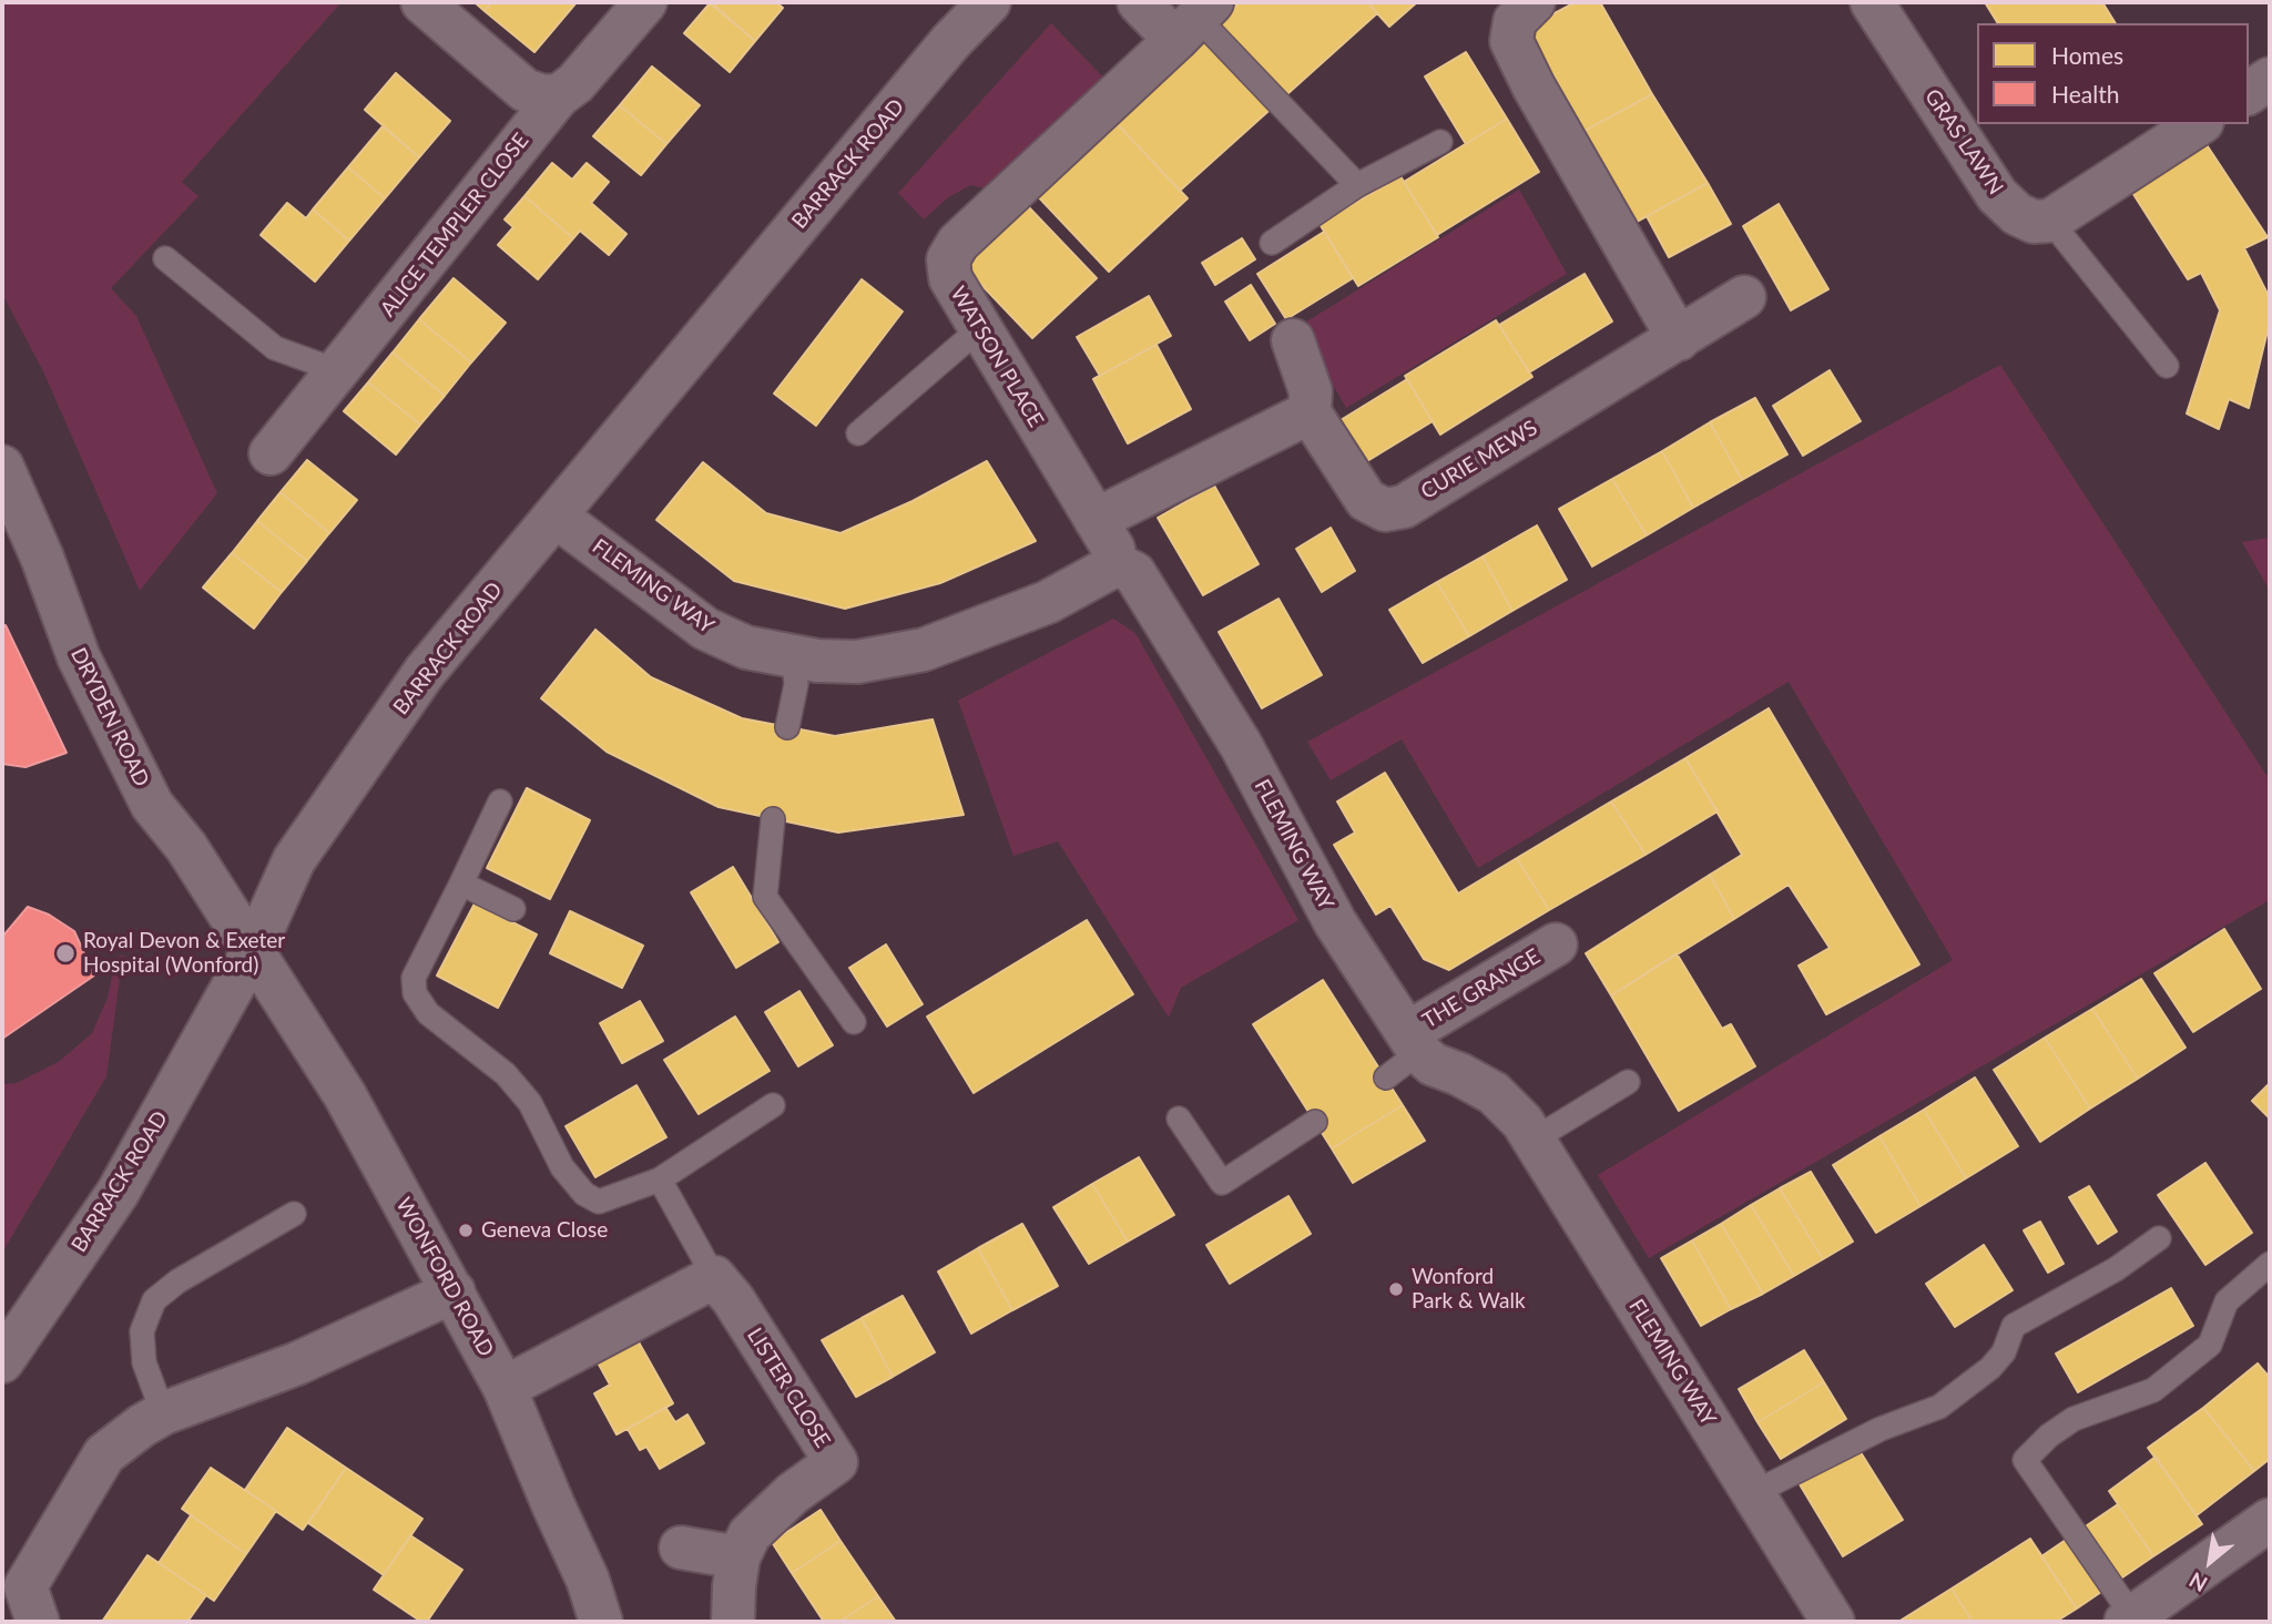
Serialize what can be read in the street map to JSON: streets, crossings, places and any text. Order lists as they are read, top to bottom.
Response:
{
  "streets": {
    "street": [
      "GRAS LAWN",
      "BARRACK ROAD",
      "ALICE TEMPLER CLOSE",
      "WATSON PLACE",
      "CURIE MEWS",
      "FLEMING WAY",
      "DRYDEN ROAD",
      "THE GRANGE",
      "WONFORD ROAD",
      "LISTER CLOSE"
    ]
  },
  "crossings": [
    ["BARRACK ROAD", "FLEMING WAY"],
    ["BARRACK ROAD", "DRYDEN ROAD"],
    ["BARRACK ROAD", "WONFORD ROAD"],
    ["WATSON PLACE", "FLEMING WAY"],
    ["FLEMING WAY", "THE GRANGE"],
    ["DRYDEN ROAD", "WONFORD ROAD"]
  ],
  "places": ["Royal Devon & Exeter Hospital (Wonford)", "Geneva Close", "Wonford Park & Walk"],
  "legend": ["Homes", "Health"],
  "north": "bottom left"
}
